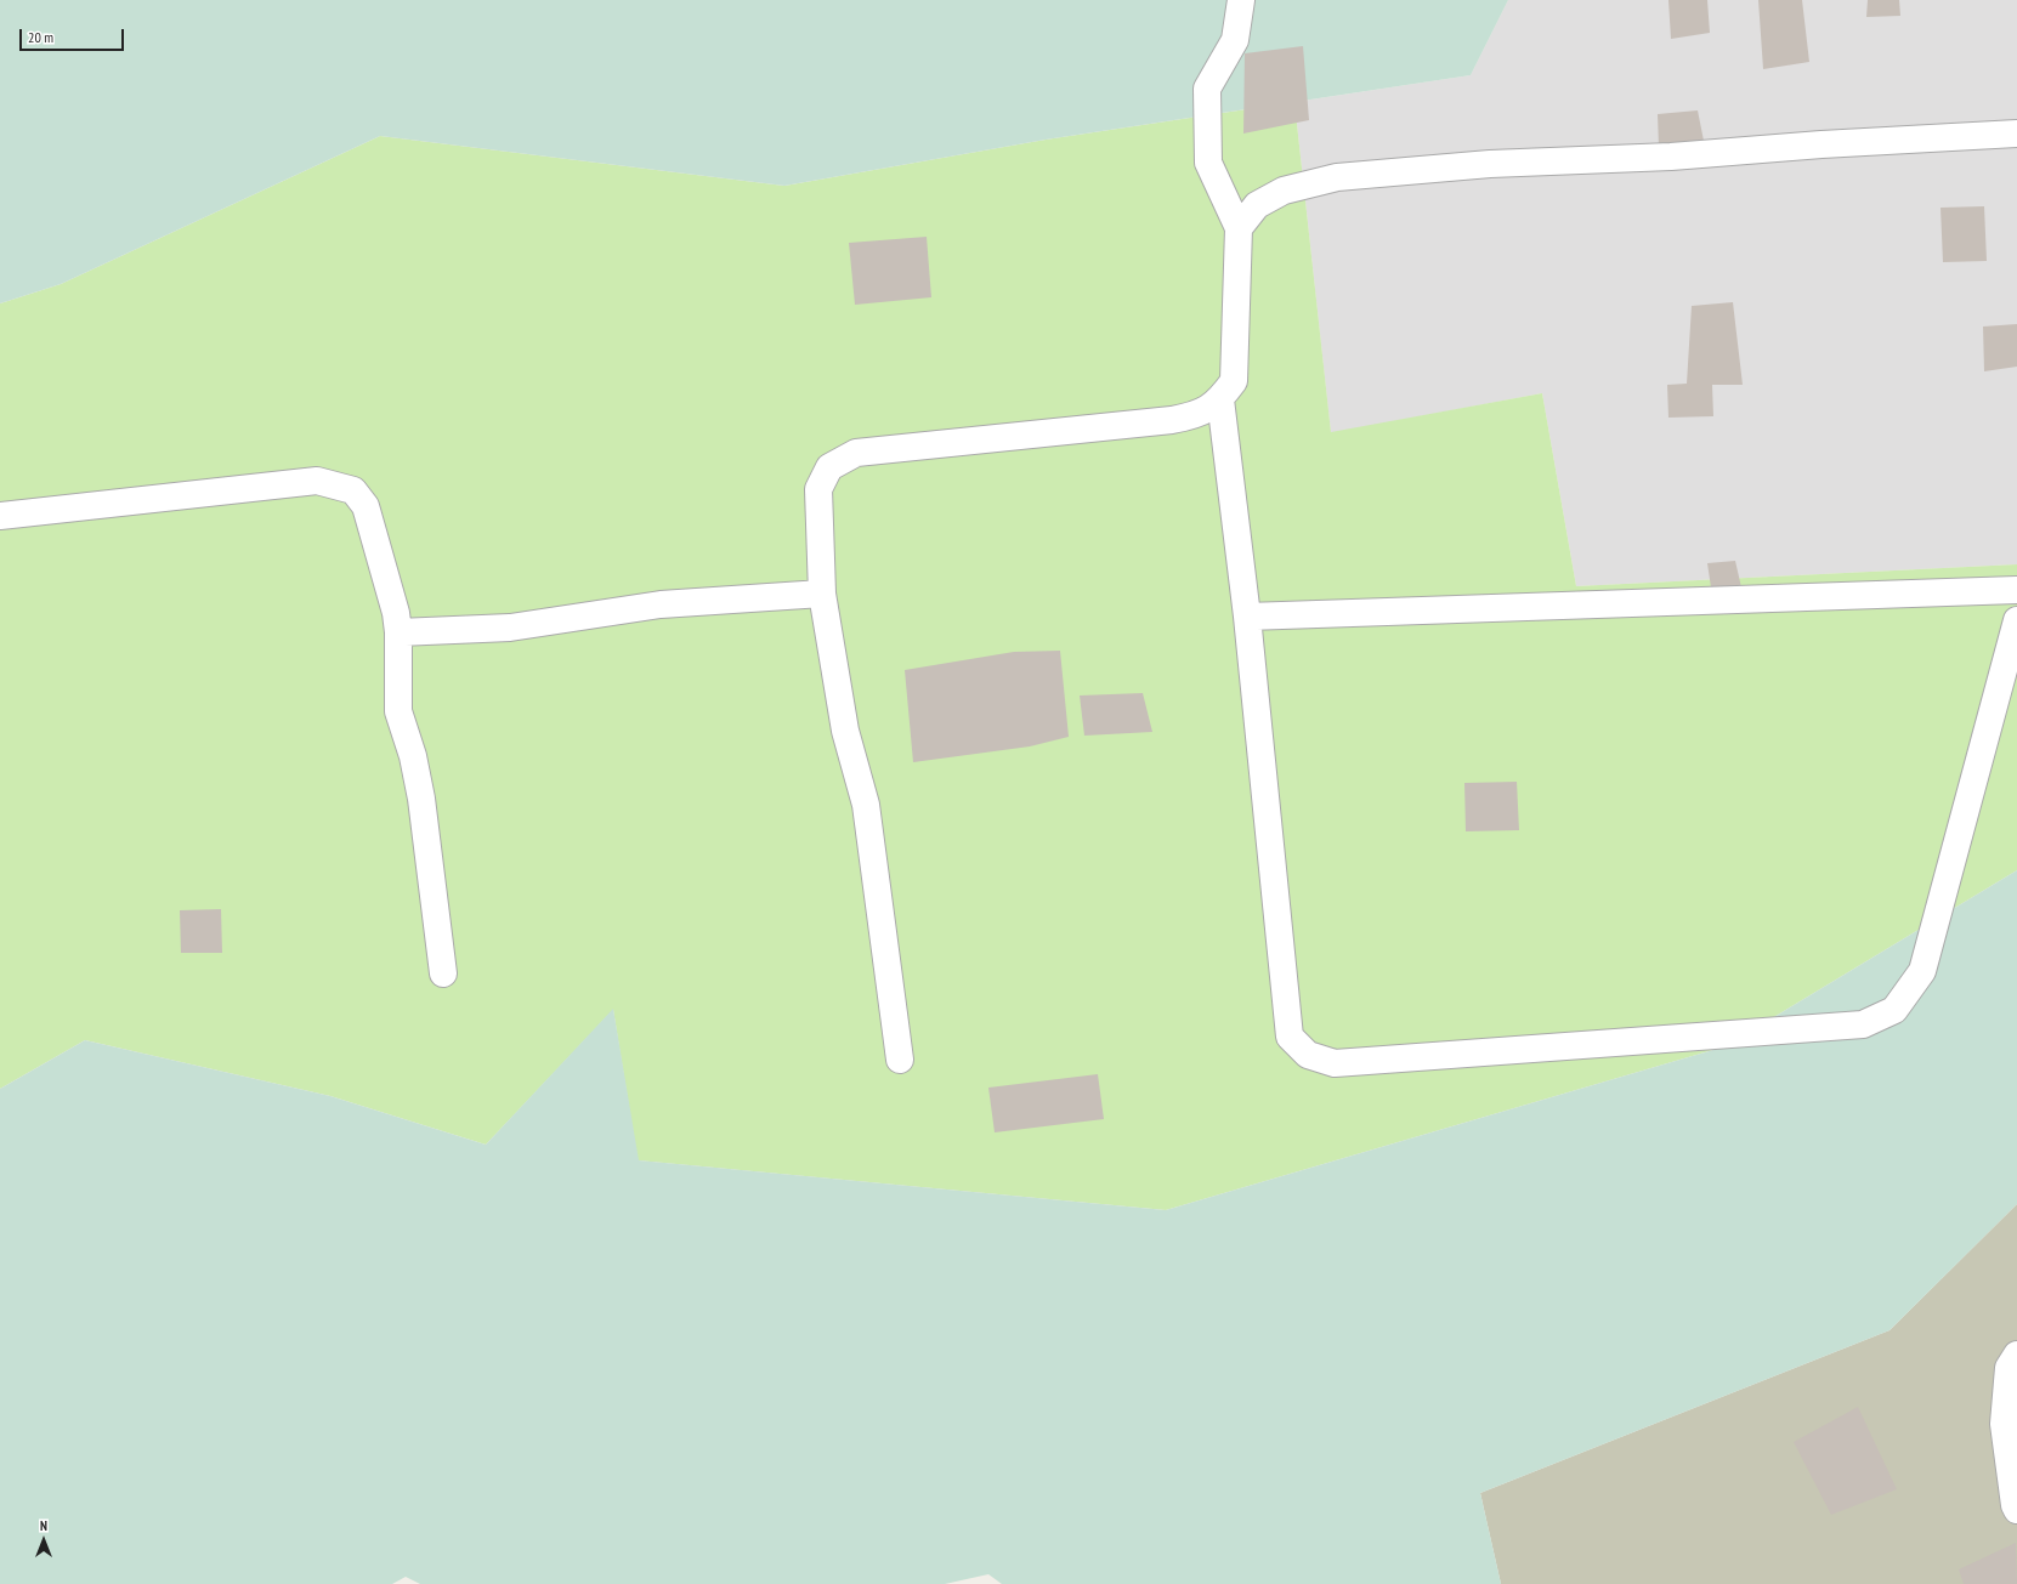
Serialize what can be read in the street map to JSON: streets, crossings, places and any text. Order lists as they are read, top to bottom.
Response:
{
  "scale_bar": "20 m",
  "north": "top"
}
